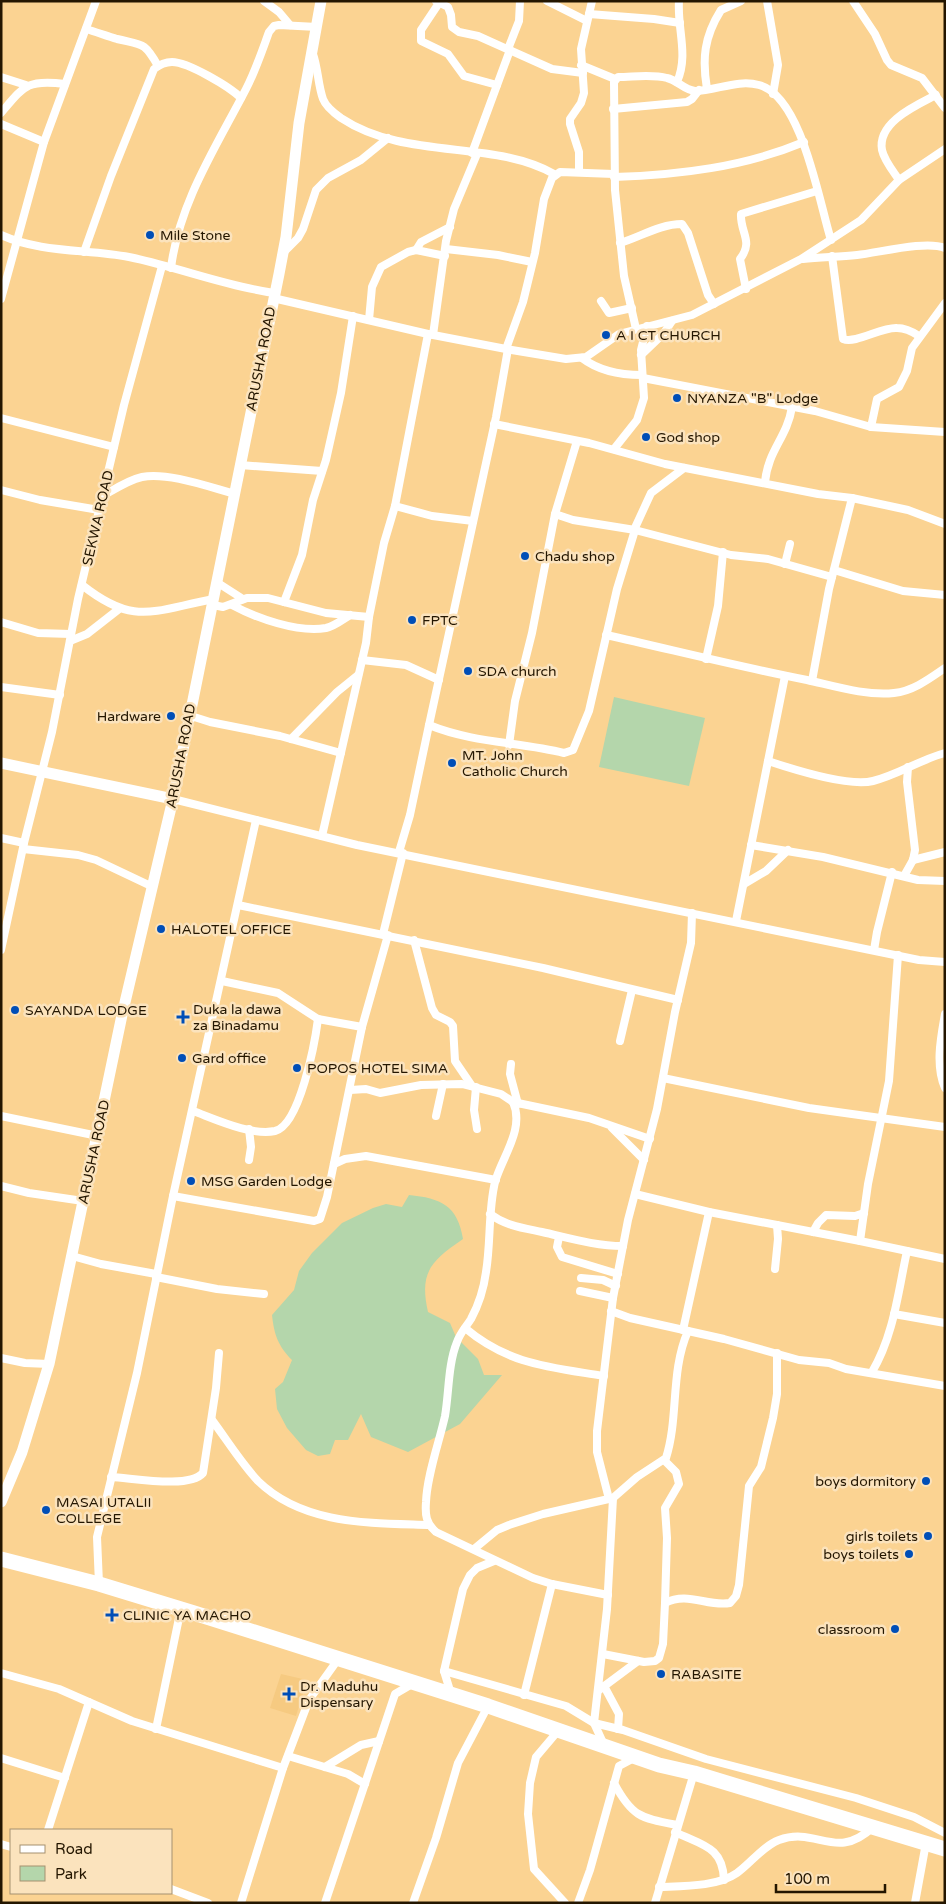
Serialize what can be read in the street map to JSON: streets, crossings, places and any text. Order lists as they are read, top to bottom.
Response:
{
  "streets": {
    "main road": ["ARUSHA ROAD"],
    "street": ["SEKWA ROAD"]
  },
  "crossings": [
    ["ARUSHA ROAD", "SEKWA ROAD"]
  ],
  "places": {
    "other": [
      "Mile Stone",
      "A I CT CHURCH",
      "NYANZA \"B\" Lodge",
      "God shop",
      "Chadu shop",
      "FPTC",
      "SDA church",
      "Hardware",
      "MT. John Catholic Church",
      "HALOTEL OFFICE",
      "SAYANDA LODGE",
      "Gard office",
      "POPOS HOTEL SIMA",
      "MSG Garden Lodge",
      "boys dormitory",
      "MASAI UTALII COLLEGE",
      "girls toilets",
      "boys toilets",
      "classroom",
      "RABASITE"
    ],
    "health": ["Duka la dawa za Binadamu", "CLINIC YA MACHO", "Dr. Maduhu Dispensary"]
  },
  "legend": ["Road", "Park"],
  "scale_bar": "100 m"
}
